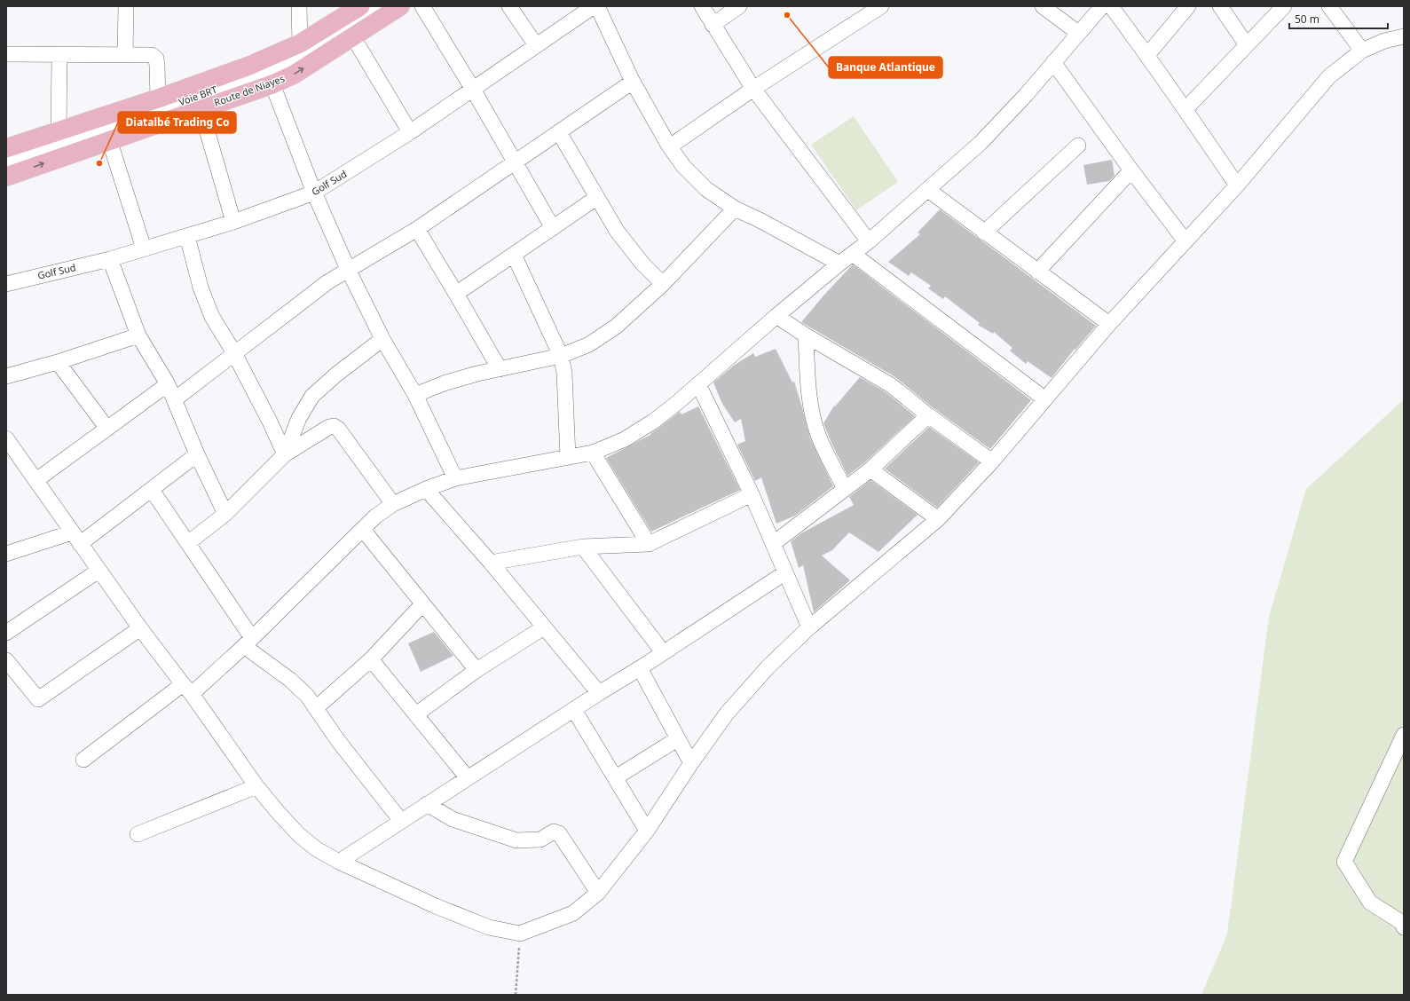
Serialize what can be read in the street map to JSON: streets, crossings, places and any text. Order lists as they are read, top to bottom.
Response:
{
  "streets": {
    "main road": ["Route de Niayes"],
    "street": ["Voie BRT", "Golf Sud"]
  },
  "places": ["Banque Atlantique", "Diatalbé Trading Co"],
  "scale_bar": "50 m"
}
